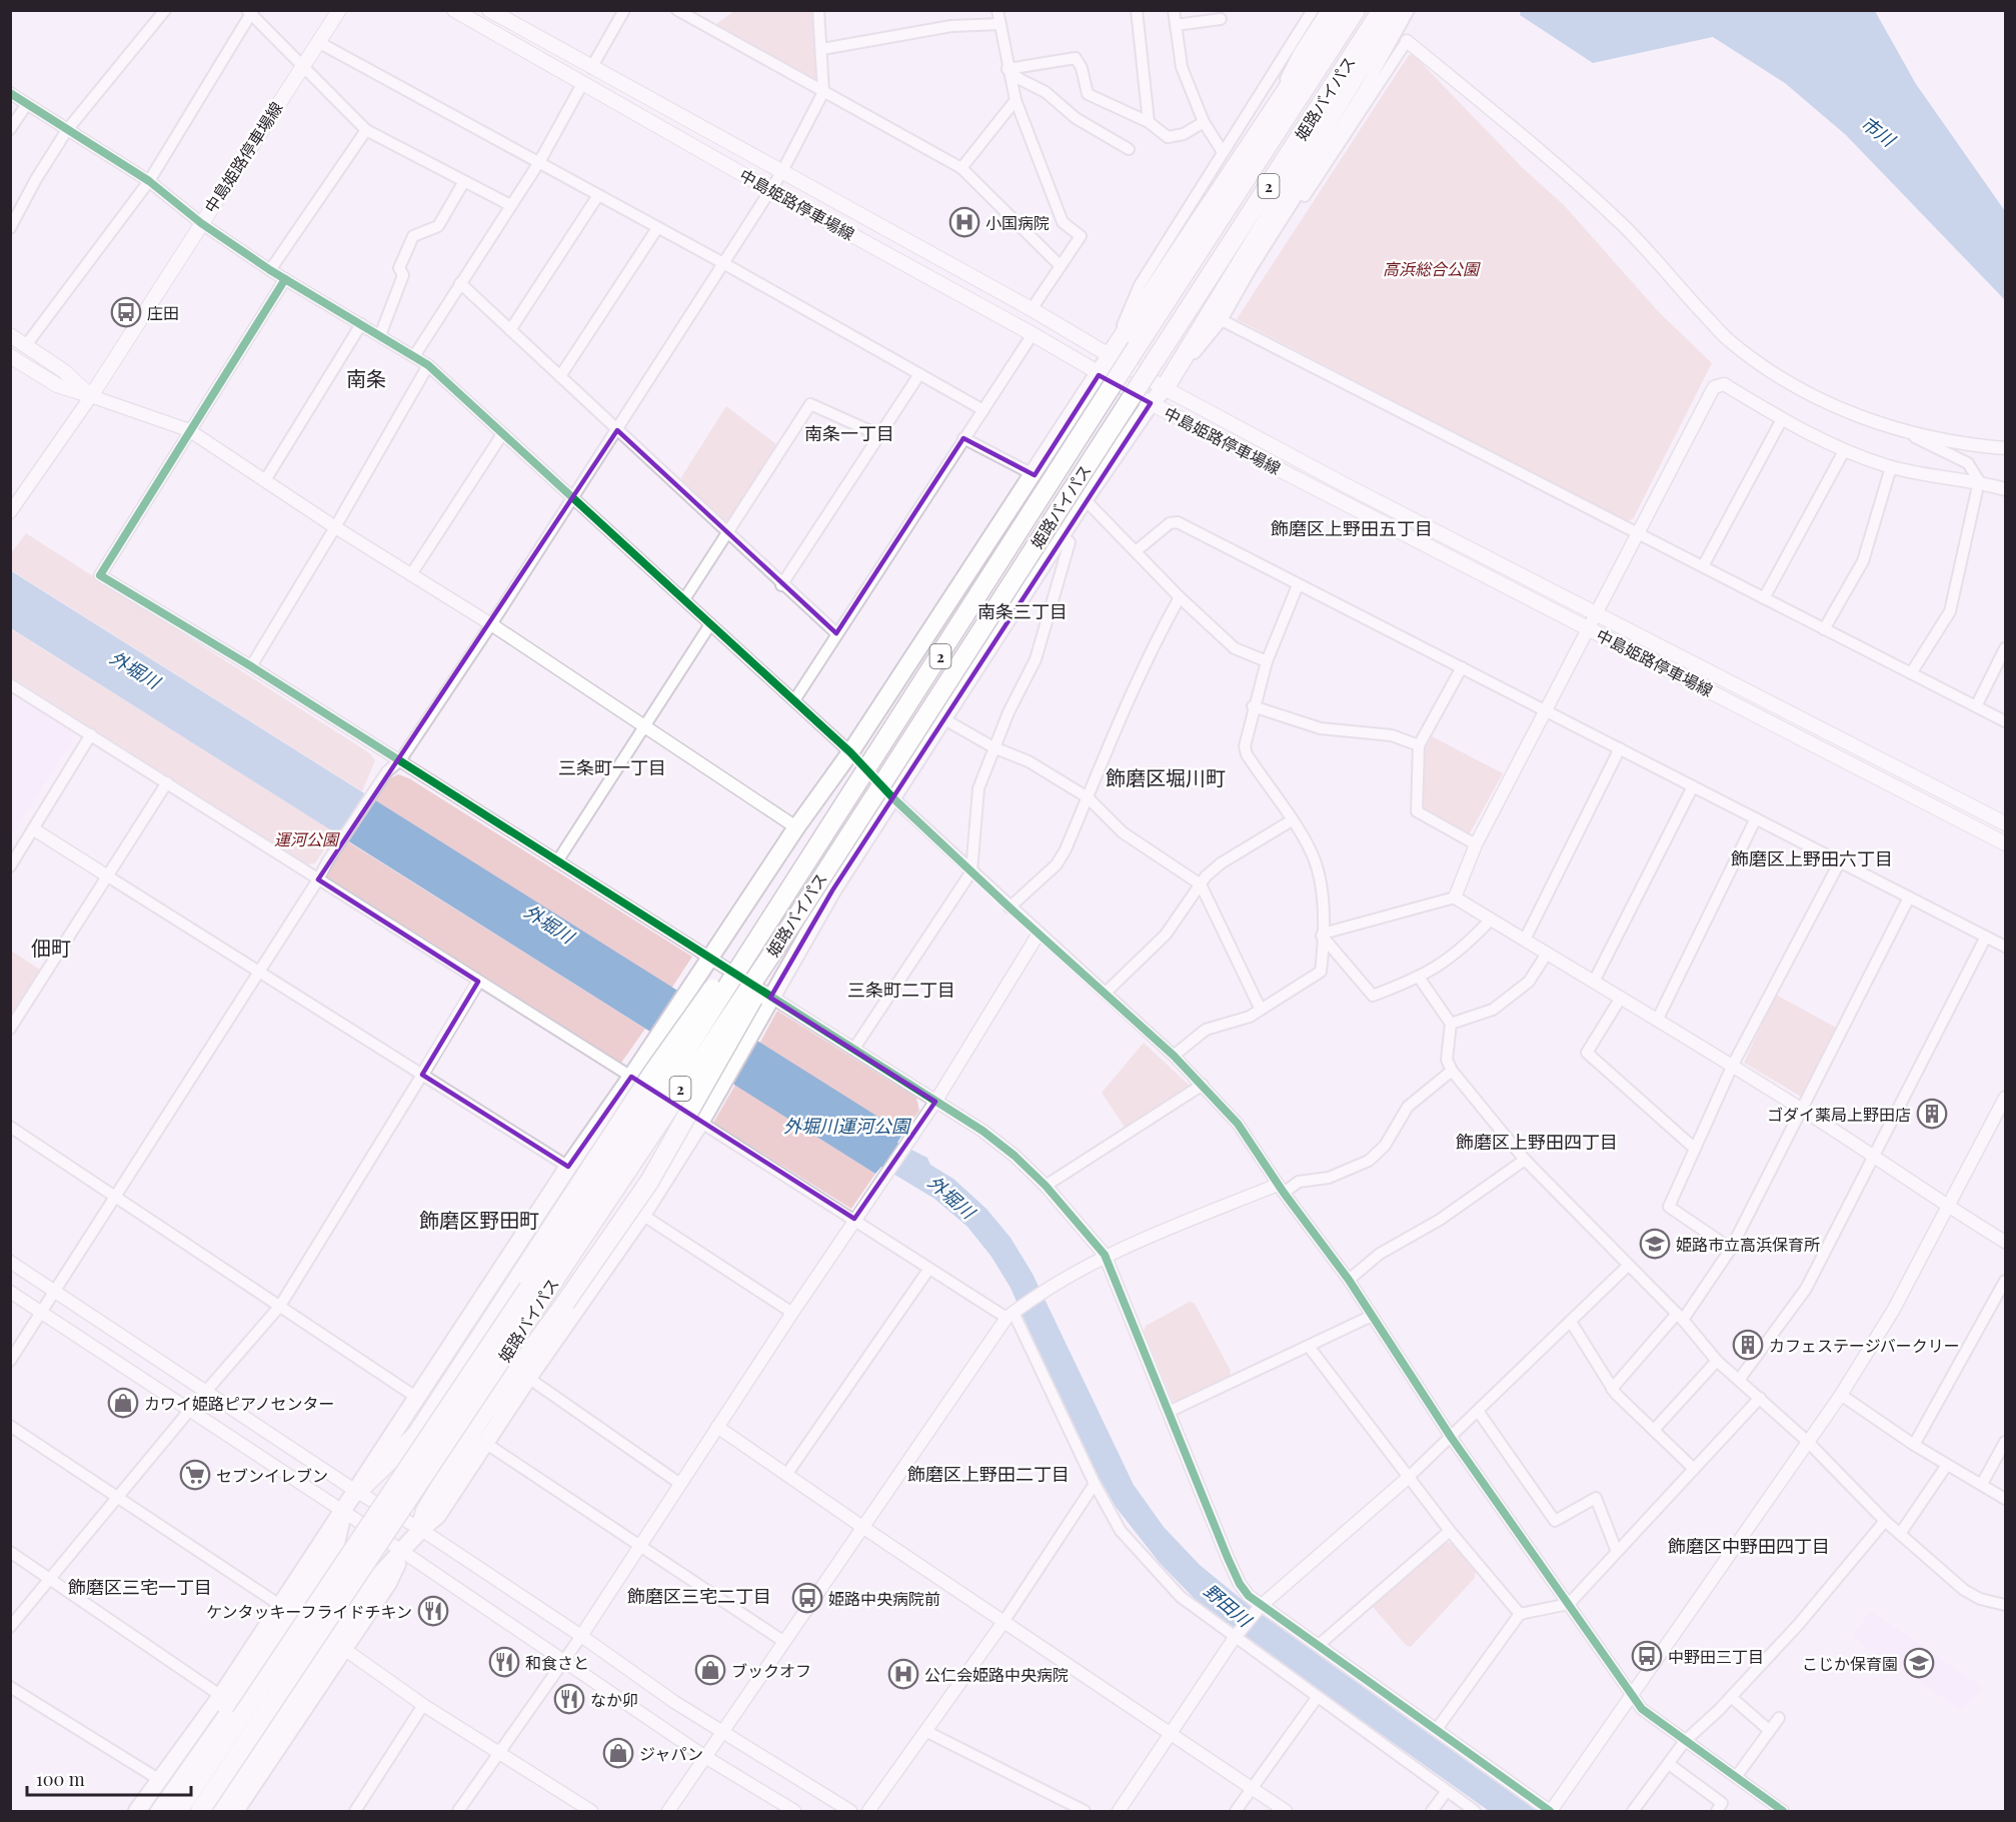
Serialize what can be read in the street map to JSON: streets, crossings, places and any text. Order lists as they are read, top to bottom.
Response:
{
  "streets": {
    "highway": ["姫路バイパス", "2"],
    "main road": ["中島姫路停車場線"]
  },
  "districts": [
    "南条",
    "南条一丁目",
    "飾磨区上野田五丁目",
    "南条三丁目",
    "三条町一丁目",
    "飾磨区堀川町",
    "飾磨区上野田六丁目",
    "佃町",
    "三条町二丁目",
    "飾磨区上野田四丁目",
    "飾磨区野田町",
    "飾磨区上野田二丁目",
    "飾磨区中野田四丁目",
    "飾磨区三宅一丁目",
    "飾磨区三宅二丁目"
  ],
  "water": [
    "市川",
    "外堀川",
    "外堀川運河公園",
    "野田川"
  ],
  "parks": ["高浜総合公園", "運河公園"],
  "places": {
    "hospital": ["小国病院", "公仁会姫路中央病院"],
    "bus stop": ["庄田", "姫路中央病院前", "中野田三丁目"],
    "building": ["ゴダイ薬局上野田店", "カフェステージバークリー"],
    "school or university": ["姫路市立高浜保育所", "こじか保育園"],
    "shop": ["カワイ姫路ピアノセンター", "ブックオフ", "ジャパン"],
    "supermarket": ["セブンイレブン"],
    "restaurant": ["ケンタッキーフライドチキン", "和食さと", "なか卯"]
  },
  "scale_bar": "100 m"
}
